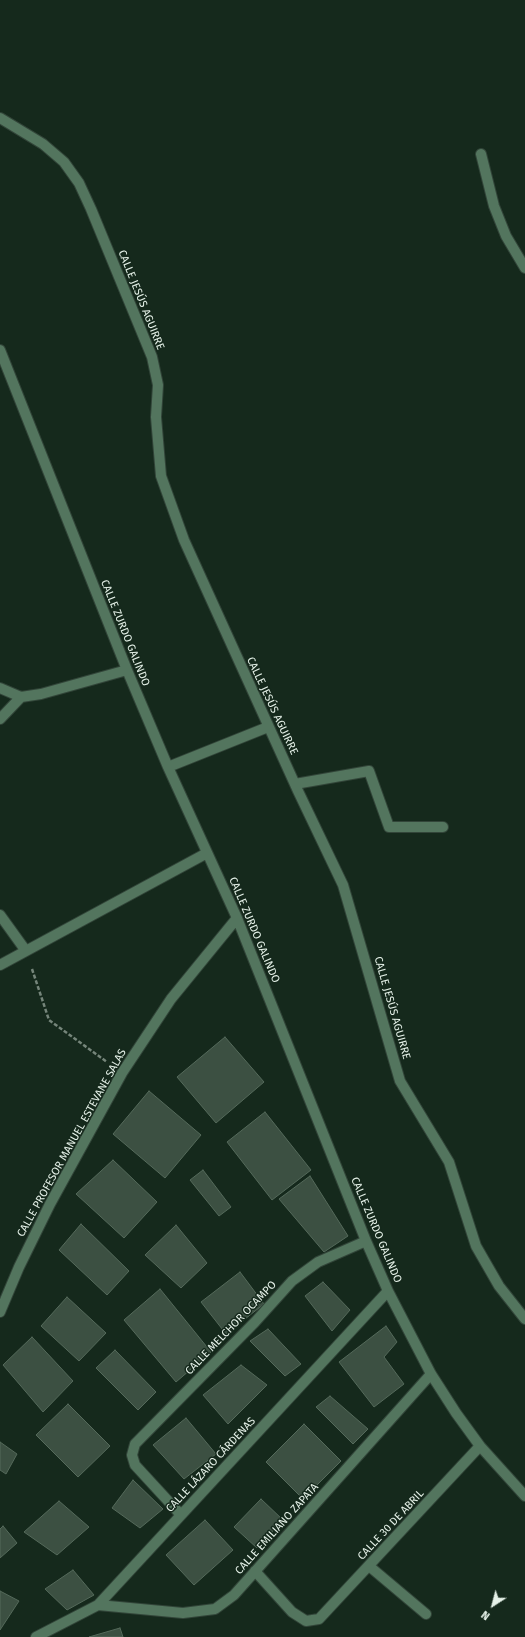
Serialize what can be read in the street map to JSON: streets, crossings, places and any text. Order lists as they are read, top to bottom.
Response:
{
  "streets": {
    "street": [
      "CALLE JESÚS AGUIRRE",
      "CALLE ZURDO GALINDO",
      "CALLE PROFESOR MANUEL ESTEVANE SALAS",
      "CALLE MELCHOR OCAMPO",
      "CALLE LÁZARO CÁRDENAS",
      "CALLE 30 DE ABRIL",
      "CALLE EMILIANO ZAPATA"
    ]
  },
  "crossings": [
    ["CALLE ZURDO GALINDO", "CALLE PROFESOR MANUEL ESTEVANE SALAS"],
    ["CALLE ZURDO GALINDO", "CALLE MELCHOR OCAMPO"],
    ["CALLE ZURDO GALINDO", "CALLE LÁZARO CÁRDENAS"],
    ["CALLE ZURDO GALINDO", "CALLE 30 DE ABRIL"],
    ["CALLE ZURDO GALINDO", "CALLE EMILIANO ZAPATA"],
    ["CALLE MELCHOR OCAMPO", "CALLE LÁZARO CÁRDENAS"],
    ["CALLE LÁZARO CÁRDENAS", "CALLE EMILIANO ZAPATA"],
    ["CALLE 30 DE ABRIL", "CALLE EMILIANO ZAPATA"]
  ],
  "north": "bottom left"
}
